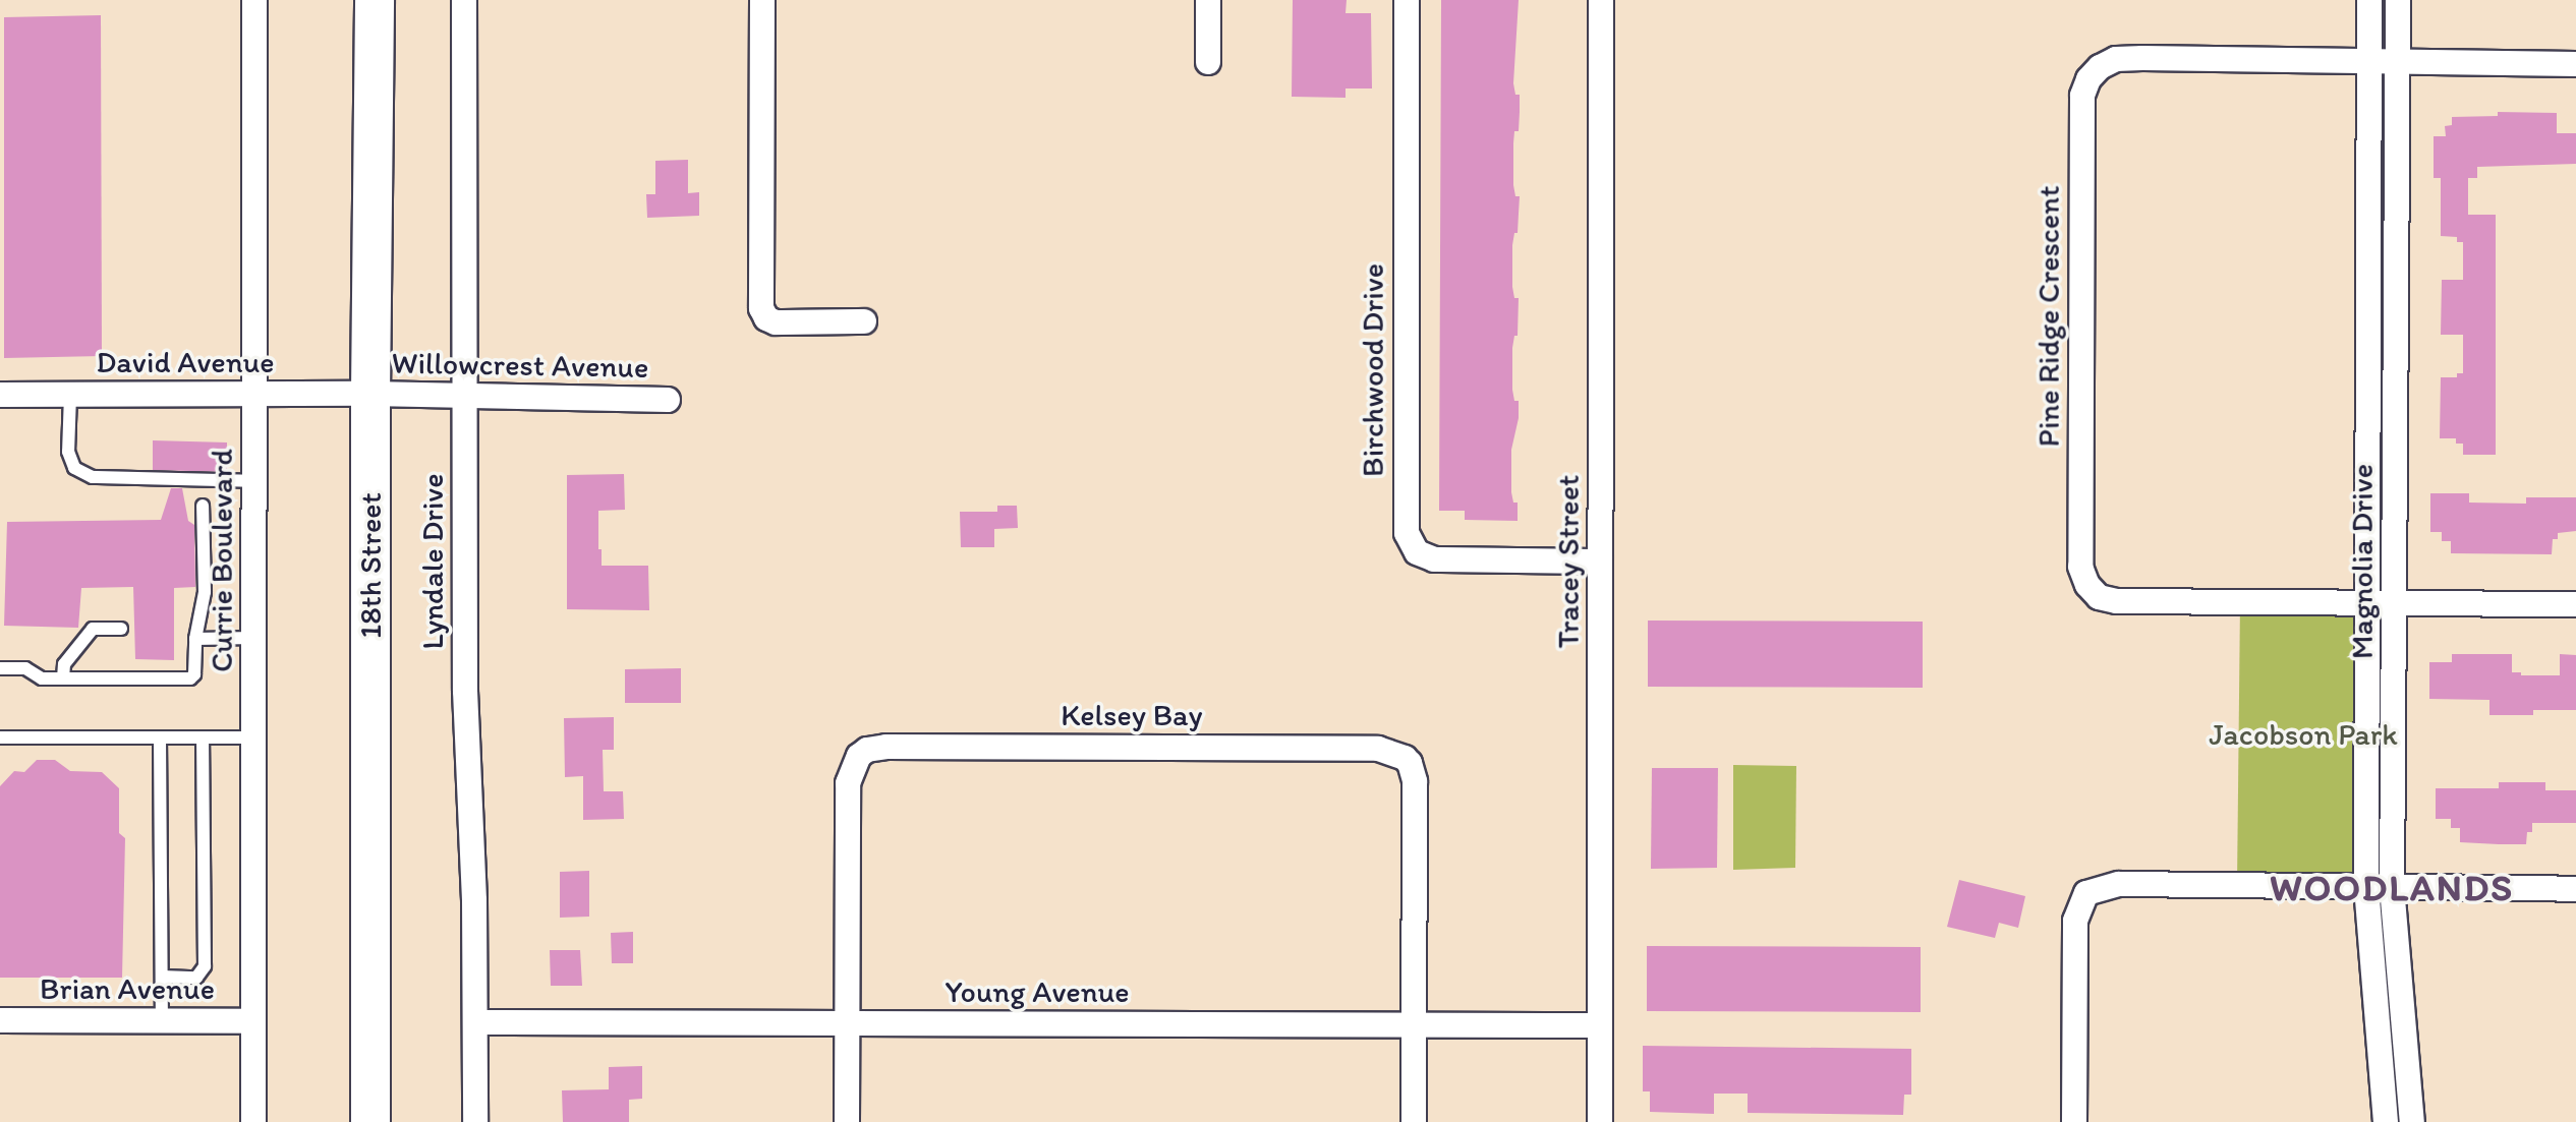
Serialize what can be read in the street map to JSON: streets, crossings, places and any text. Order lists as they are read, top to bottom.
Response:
{
  "streets": {
    "main road": ["18th Street"],
    "street": [
      "Pine Ridge Crescent",
      "David Avenue",
      "Willowcrest Avenue",
      "Birchwood Drive",
      "Currie Boulevard",
      "Lyndale Drive",
      "Tracey Street",
      "Magnolia Drive",
      "Kelsey Bay",
      "Brian Avenue",
      "Young Avenue"
    ]
  },
  "crossings": [
    ["Pine Ridge Crescent", "Magnolia Drive"],
    ["David Avenue", "Willowcrest Avenue"],
    ["David Avenue", "Currie Boulevard"],
    ["David Avenue", "18th Street"],
    ["Willowcrest Avenue", "Lyndale Drive"],
    ["Willowcrest Avenue", "18th Street"],
    ["Birchwood Drive", "Tracey Street"],
    ["Currie Boulevard", "Brian Avenue"],
    ["Lyndale Drive", "Young Avenue"],
    ["Tracey Street", "Young Avenue"],
    ["Kelsey Bay", "Young Avenue"]
  ],
  "districts": ["WOODLANDS"],
  "parks": ["Jacobson Park"]
}
